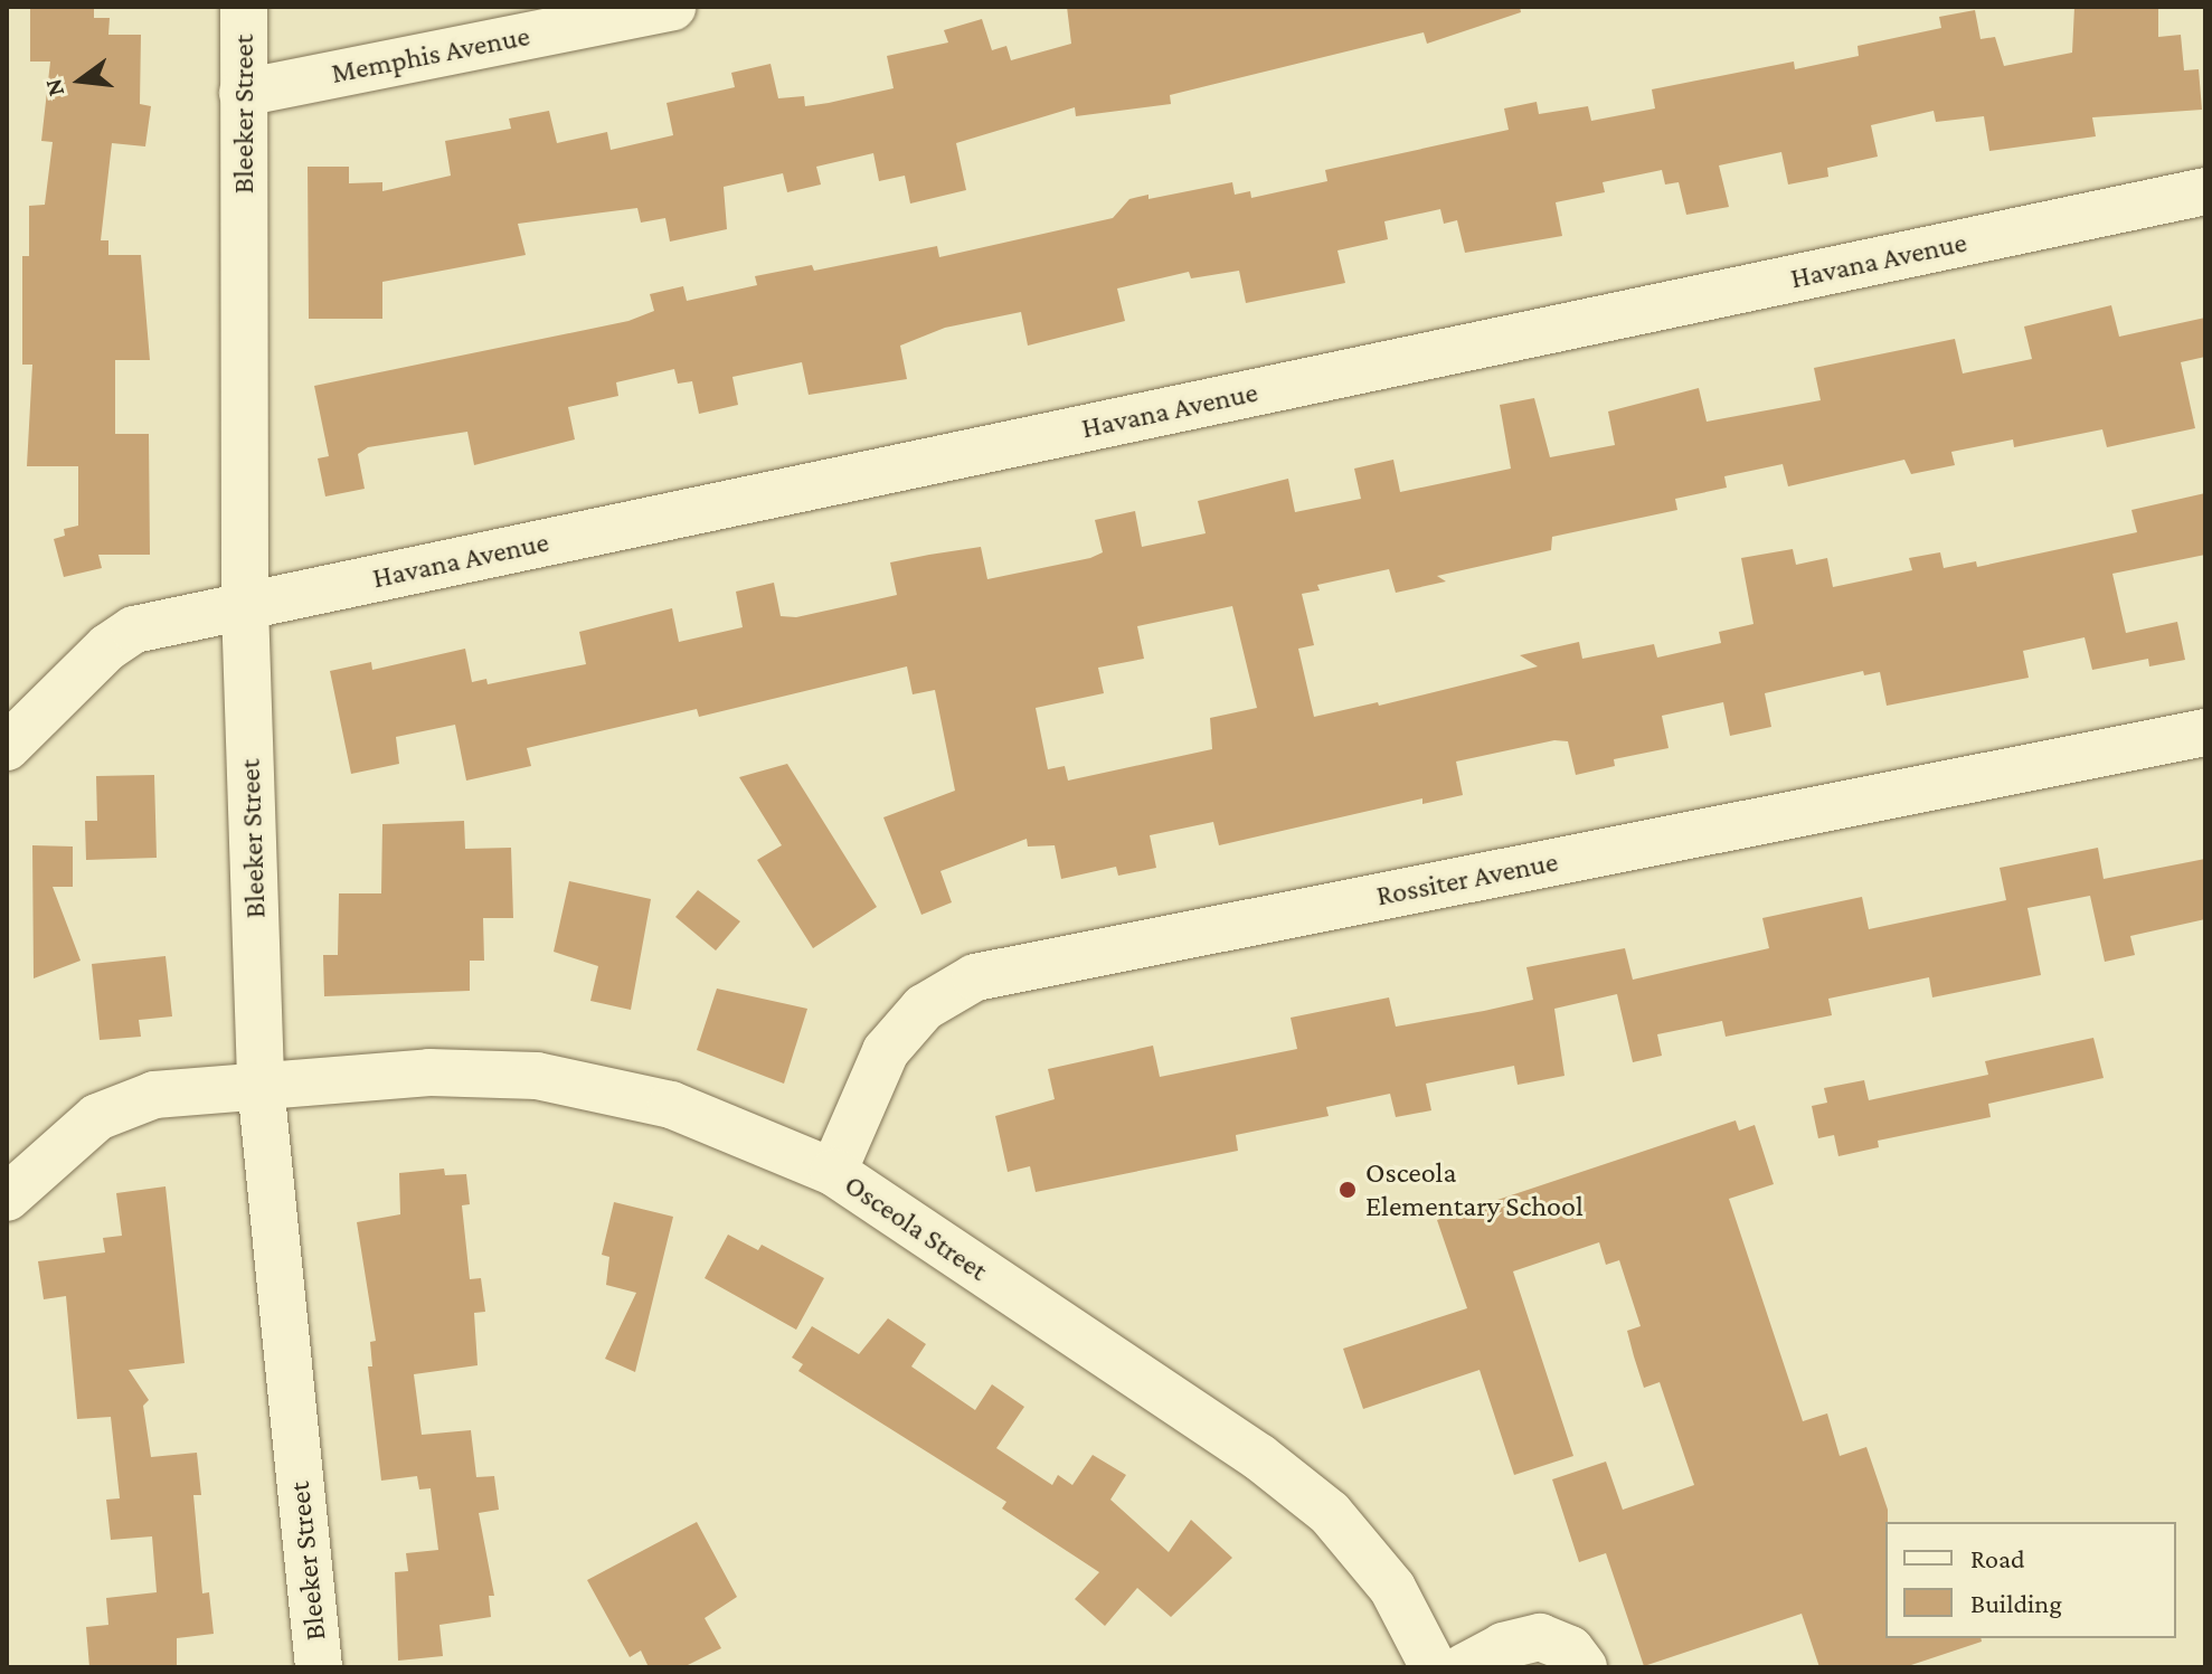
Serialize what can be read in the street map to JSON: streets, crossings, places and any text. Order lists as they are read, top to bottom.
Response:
{
  "streets": {
    "street": [
      "Memphis Avenue",
      "Bleeker Street",
      "Havana Avenue",
      "Rossiter Avenue",
      "Osceola Street"
    ]
  },
  "crossings": [
    ["Memphis Avenue", "Bleeker Street"],
    ["Bleeker Street", "Havana Avenue"],
    ["Bleeker Street", "Osceola Street"],
    ["Rossiter Avenue", "Osceola Street"]
  ],
  "places": ["Osceola Elementary School"],
  "legend": ["Road", "Building"],
  "north": "left"
}
